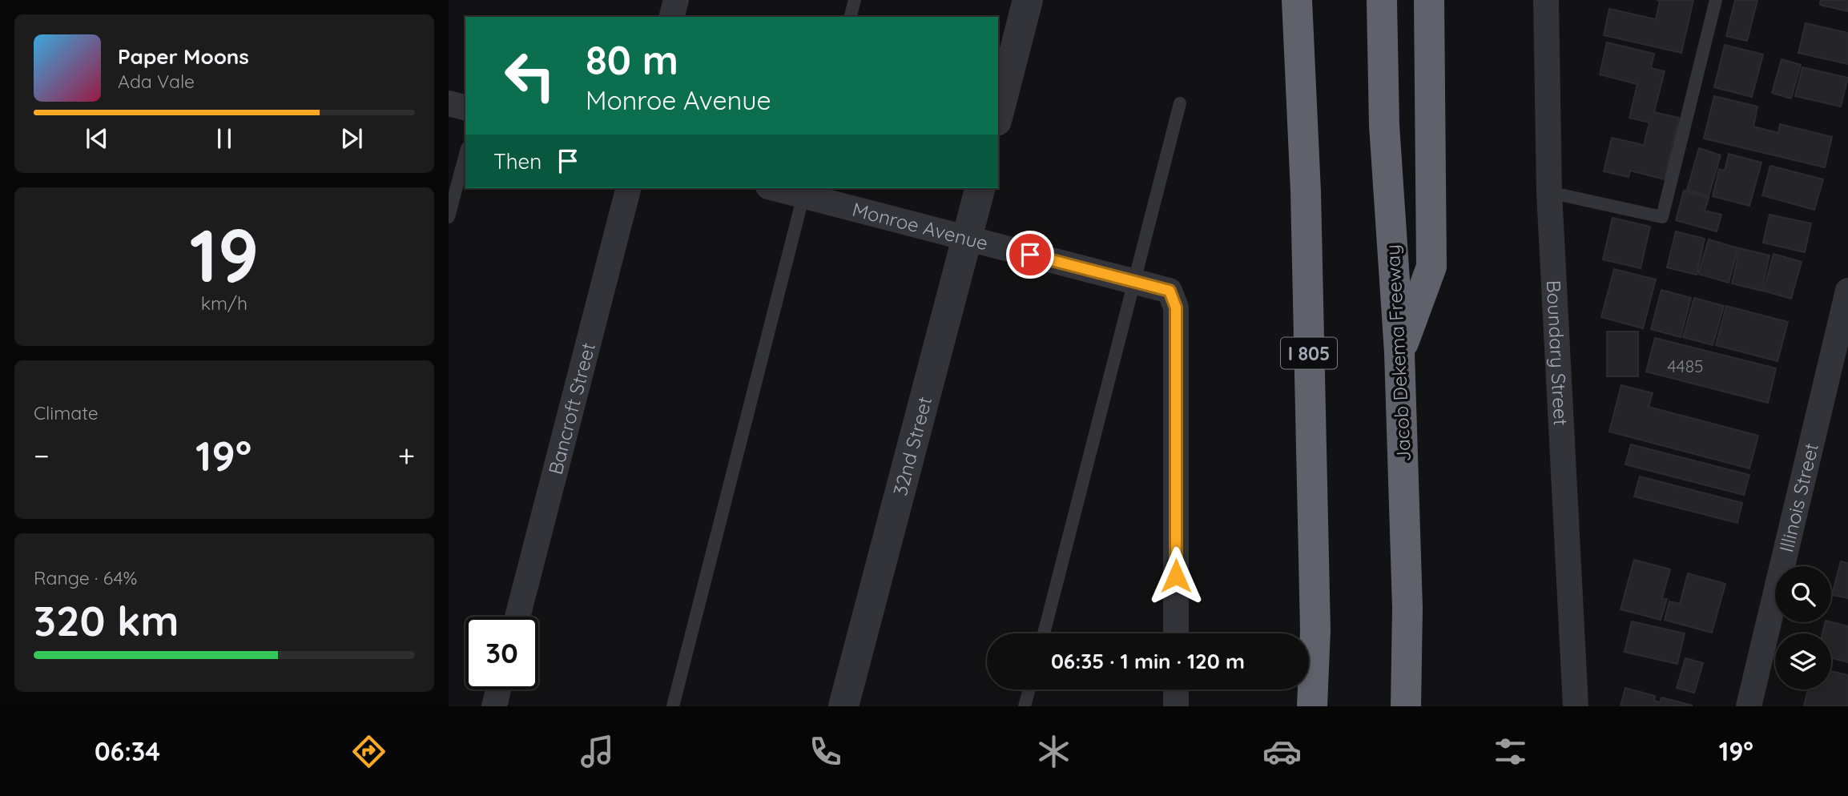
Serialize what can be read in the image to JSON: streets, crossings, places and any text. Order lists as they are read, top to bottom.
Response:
{
  "streets": {
    "highway": ["I 805", "Jacob Dekema Freeway"],
    "street": [
      "Monroe Avenue",
      "Boundary Street",
      "Bancroft Street",
      "32nd Street",
      "Illinois Street"
    ]
  },
  "crossings": [
    ["Monroe Avenue", "32nd Street"]
  ],
  "house_numbers": ["4485"],
  "page": {
    "turn": ["80 m", "Monroe Avenue"],
    "song": ["Paper Moons", "Ada Vale"],
    "then": "Then",
    "tile": [
      ["19", "km/h"],
      "Climate",
      ["Range · 64%", "320 km"]
    ],
    "heat": ["−", "19°", "+"],
    "limit": "30",
    "trip": "06:35 · 1 min · 120 m",
    "tabs": ["06:34", "19°"]
  }
}
